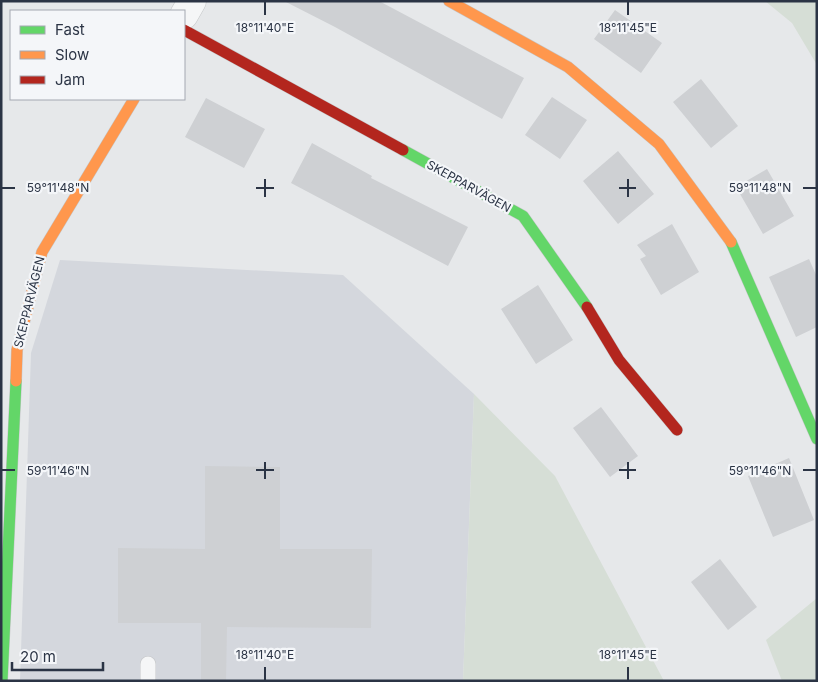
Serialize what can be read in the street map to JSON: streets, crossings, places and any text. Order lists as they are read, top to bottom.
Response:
{
  "streets": {
    "street": ["SKEPPARVÄGEN"]
  },
  "legend": ["Fast", "Slow", "Jam"],
  "scale_bar": "20 m",
  "coordinates": [
    "18°11'40\"E",
    "18°11'45\"E",
    "59°11'48\"N",
    "59°11'46\"N"
  ]
}
